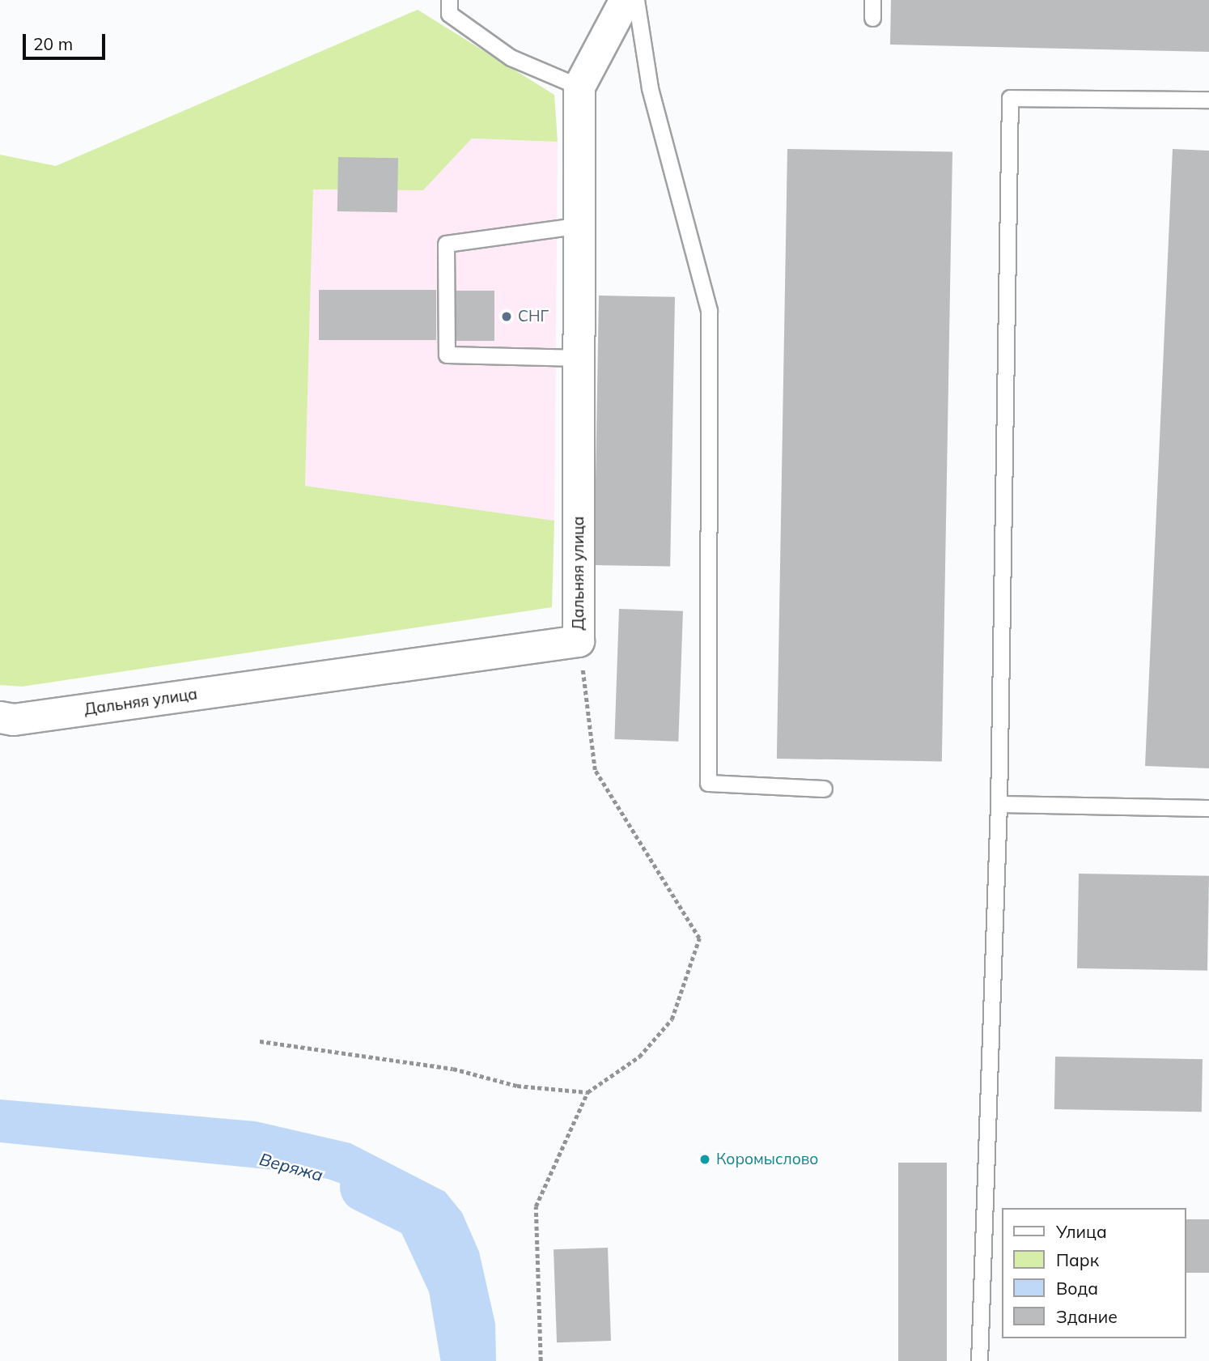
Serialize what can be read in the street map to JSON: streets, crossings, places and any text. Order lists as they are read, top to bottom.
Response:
{
  "streets": {
    "street": ["Дальняя улица"]
  },
  "water": ["Веряжа"],
  "places": ["СНГ", "Коромыслово"],
  "legend": [
    "Улица",
    "Парк",
    "Вода",
    "Здание"
  ],
  "scale_bar": "20 m"
}
